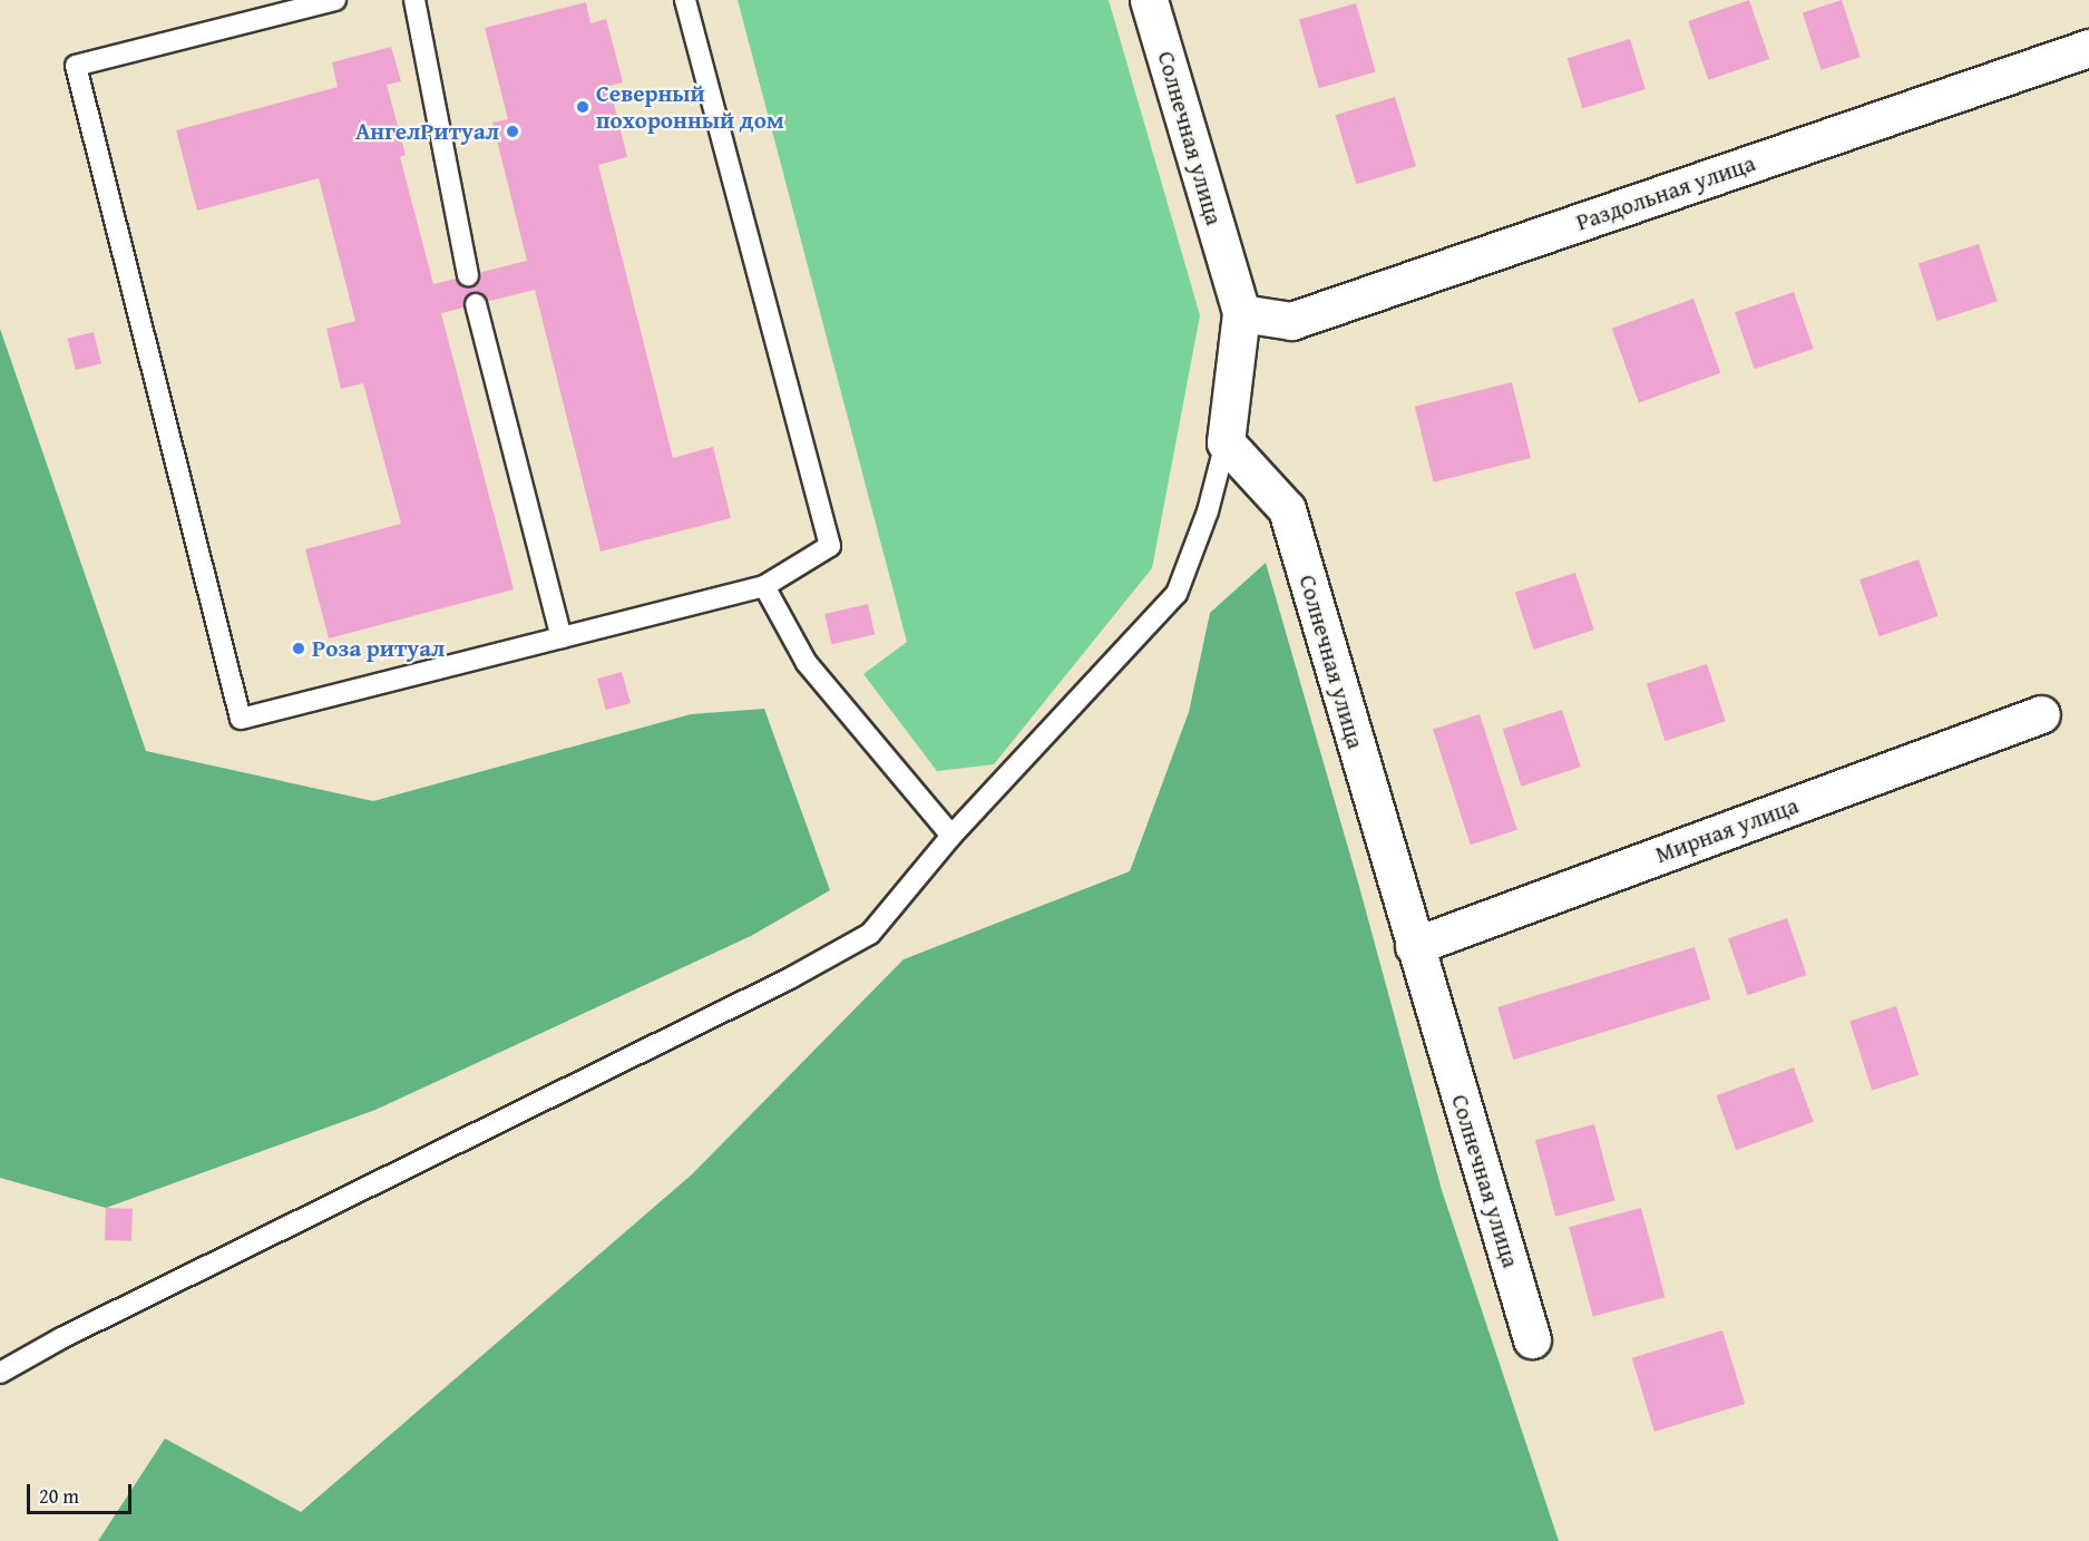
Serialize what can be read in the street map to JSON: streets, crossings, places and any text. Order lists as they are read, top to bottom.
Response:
{
  "streets": {
    "street": ["Солнечная улица", "Раздольная улица", "Мирная улица"]
  },
  "crossings": [
    ["Солнечная улица", "Раздольная улица"],
    ["Солнечная улица", "Мирная улица"]
  ],
  "places": ["Северный похоронный дом", "АнгелРитуал", "Роза ритуал"],
  "scale_bar": "20 m"
}
